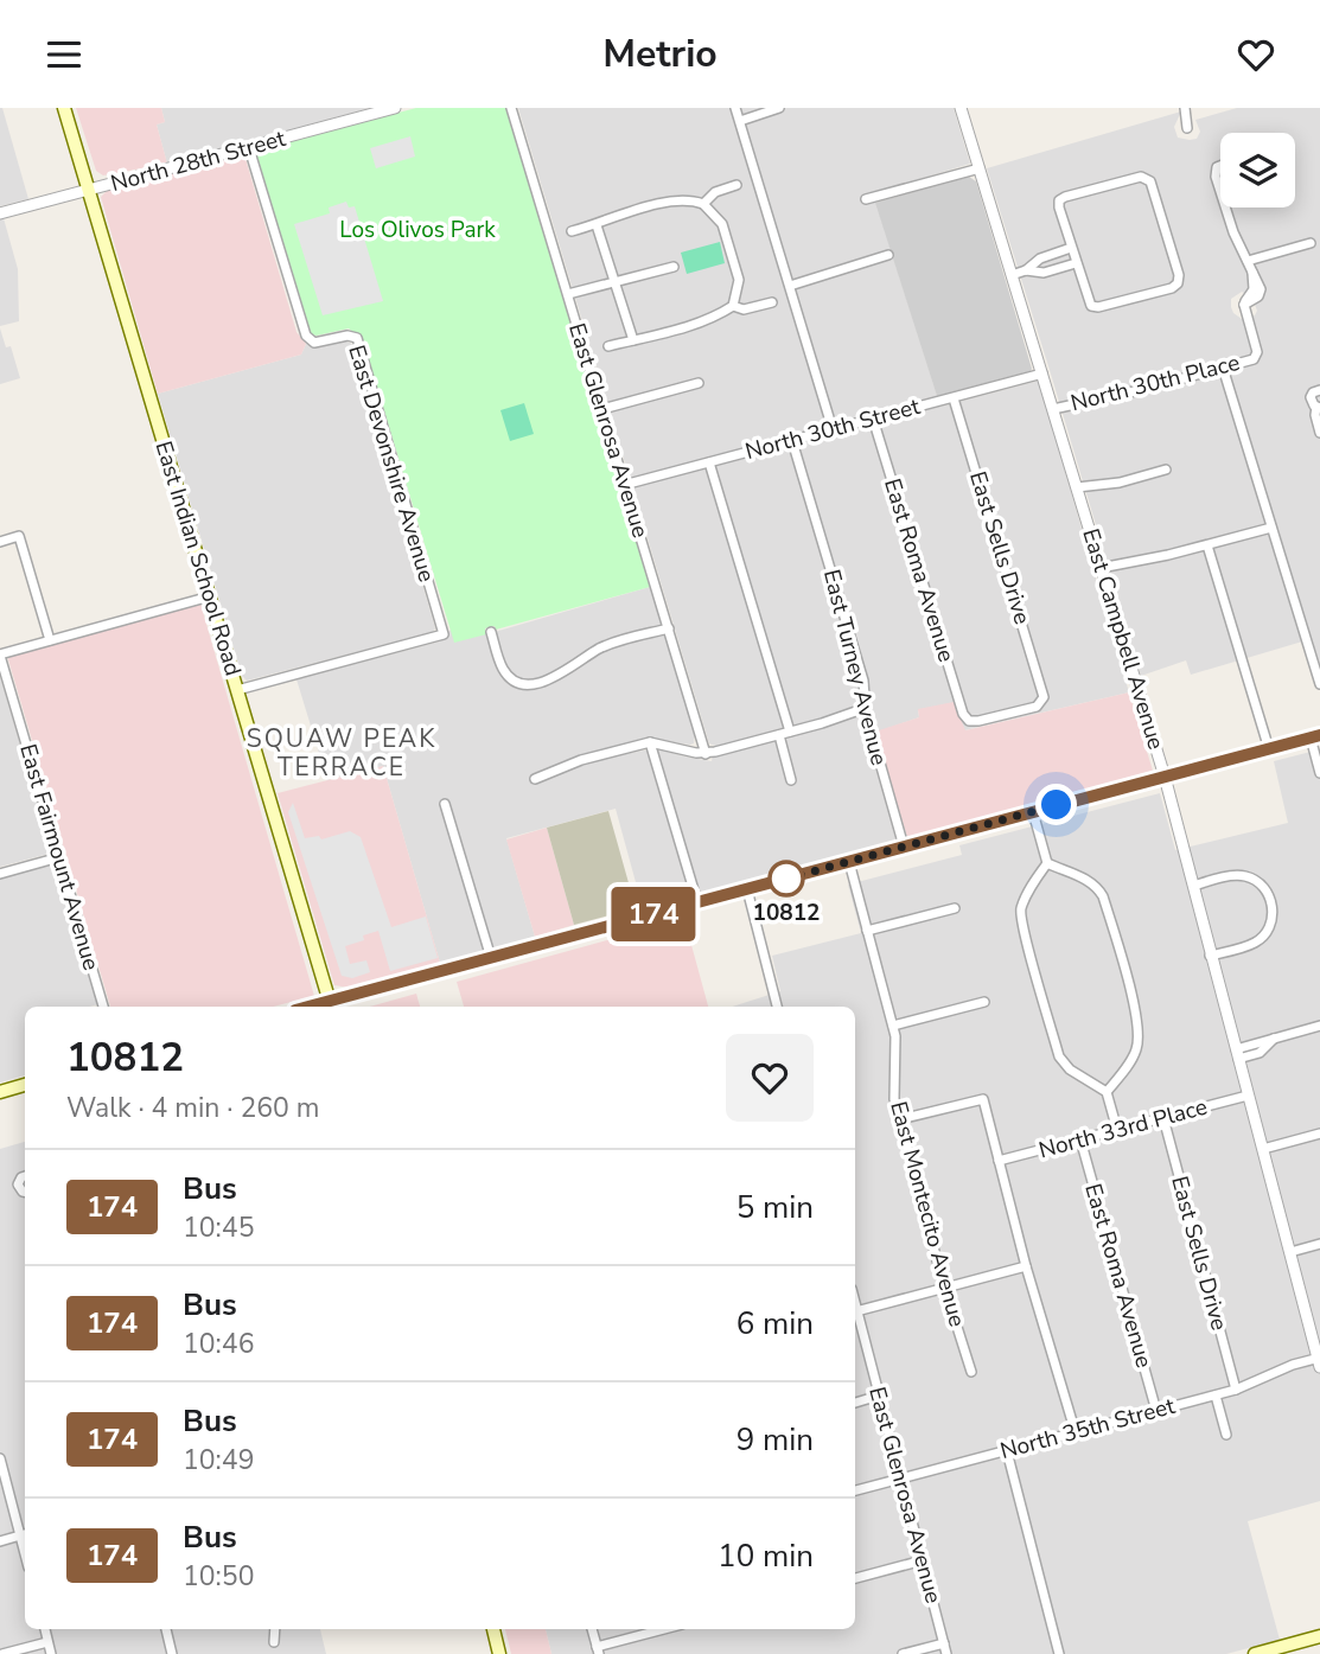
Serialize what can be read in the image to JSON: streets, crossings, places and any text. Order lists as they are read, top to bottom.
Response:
{
  "streets": {
    "main road": ["East Indian School Road"],
    "street": [
      "North 28th Street",
      "North 30th Place",
      "North 30th Street",
      "East Glenrosa Avenue",
      "East Devonshire Avenue",
      "East Sells Drive",
      "East Roma Avenue",
      "East Campbell Avenue",
      "East Turney Avenue",
      "East Fairmount Avenue",
      "North 33rd Place",
      "East Montecito Avenue",
      "North 35th Street"
    ]
  },
  "crossings": [
    ["North 28th Street", "East Devonshire Avenue"],
    ["North 28th Street", "East Indian School Road"],
    ["North 30th Place", "East Campbell Avenue"],
    ["North 30th Street", "East Glenrosa Avenue"],
    ["North 30th Street", "East Sells Drive"],
    ["North 30th Street", "East Roma Avenue"],
    ["North 30th Street", "East Campbell Avenue"],
    ["North 30th Street", "East Turney Avenue"],
    ["East Glenrosa Avenue", "North 35th Street"],
    ["East Devonshire Avenue", "East Indian School Road"],
    ["East Sells Drive", "East Roma Avenue"],
    ["East Sells Drive", "North 33rd Place"],
    ["East Sells Drive", "North 35th Street"],
    ["East Roma Avenue", "North 33rd Place"],
    ["East Roma Avenue", "North 35th Street"],
    ["East Campbell Avenue", "North 33rd Place"],
    ["East Campbell Avenue", "North 35th Street"]
  ],
  "districts": ["SQUAW PEAK TERRACE"],
  "parks": ["Los Olivos Park"],
  "places": ["10812"],
  "lines": ["bus line 174"],
  "page": {
    "header": "Metrio",
    "on_map": "174",
    "heading": ["10812", "Walk · 4 min · 260 m"],
    "list": [
      {
        "mark": "174",
        "name": "Bus",
        "note": "10:45",
        "value": "5 min"
      },
      {
        "mark": "174",
        "name": "Bus",
        "note": "10:46",
        "value": "6 min"
      },
      {
        "mark": "174",
        "name": "Bus",
        "note": "10:49",
        "value": "9 min"
      },
      {
        "mark": "174",
        "name": "Bus",
        "note": "10:50",
        "value": "10 min"
      }
    ]
  }
}
